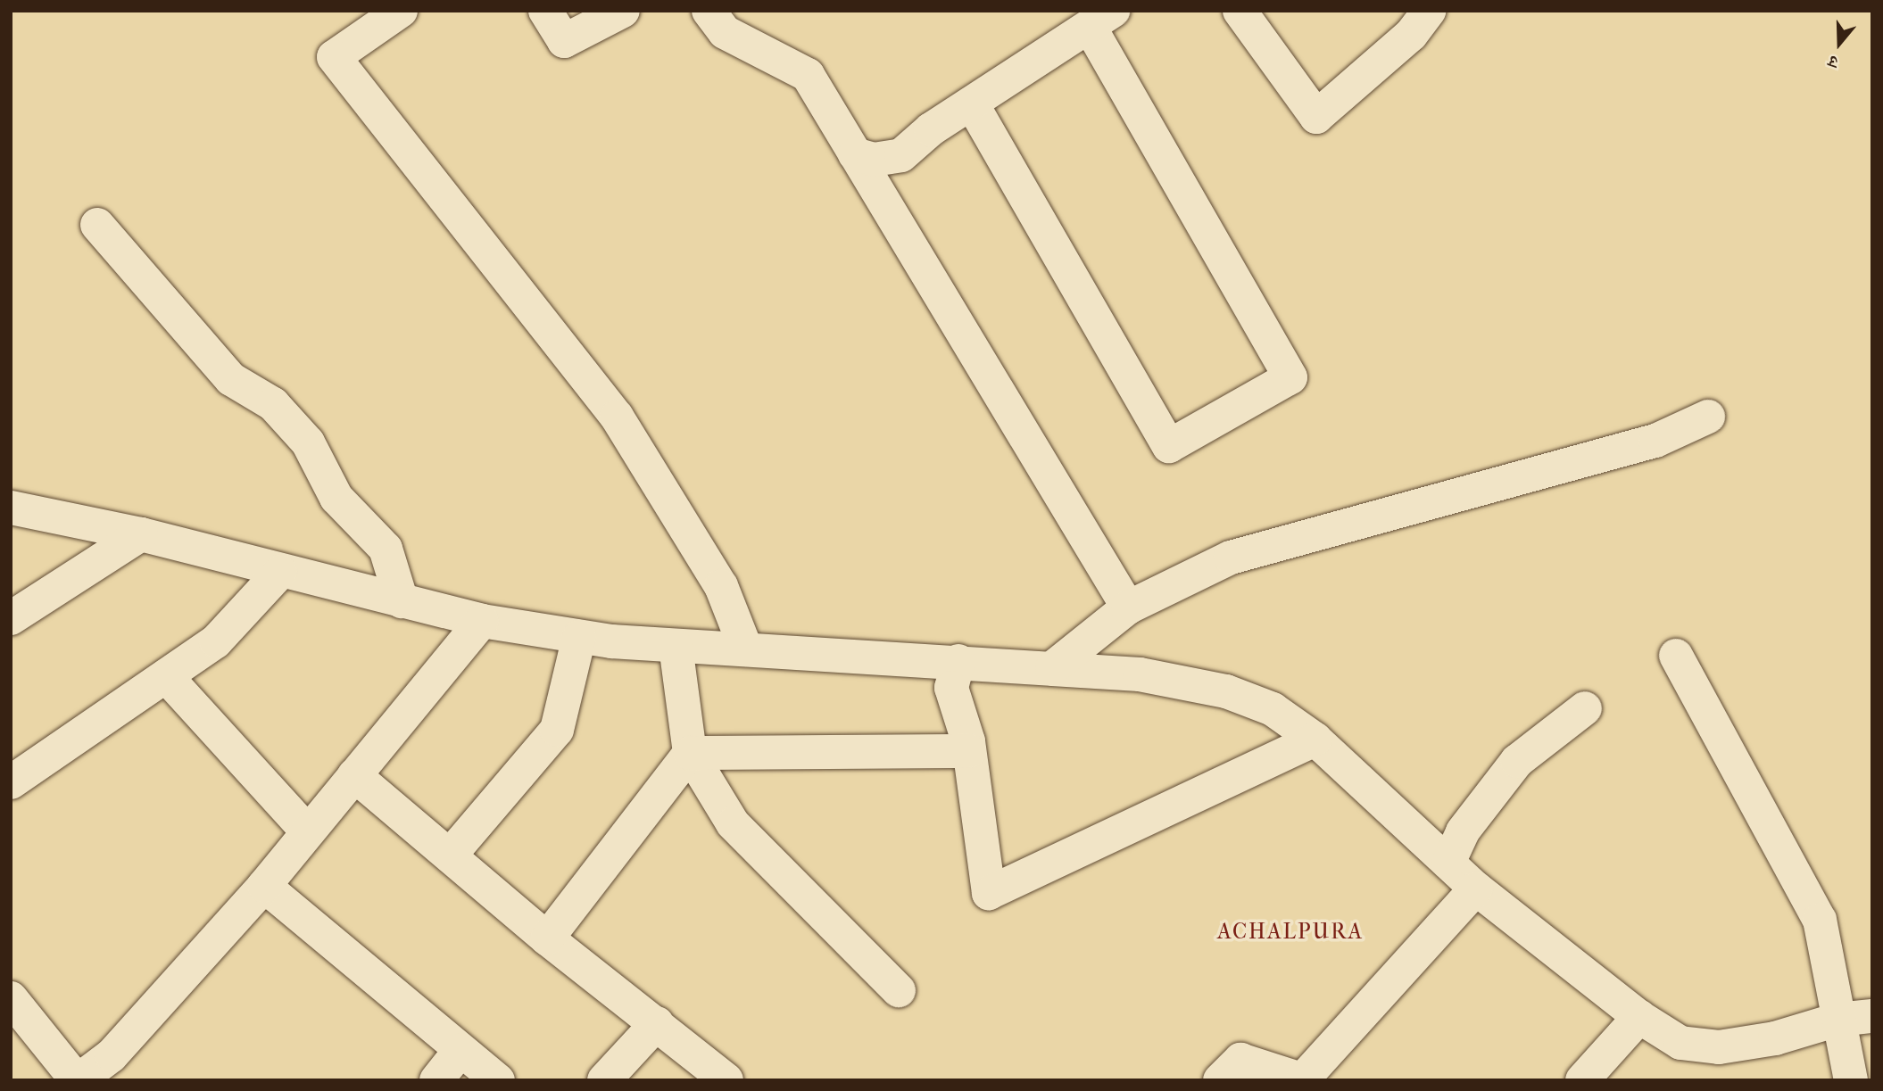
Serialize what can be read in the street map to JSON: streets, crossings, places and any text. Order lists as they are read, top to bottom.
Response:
{
  "districts": ["ACHALPURA"],
  "north": "bottom"
}
